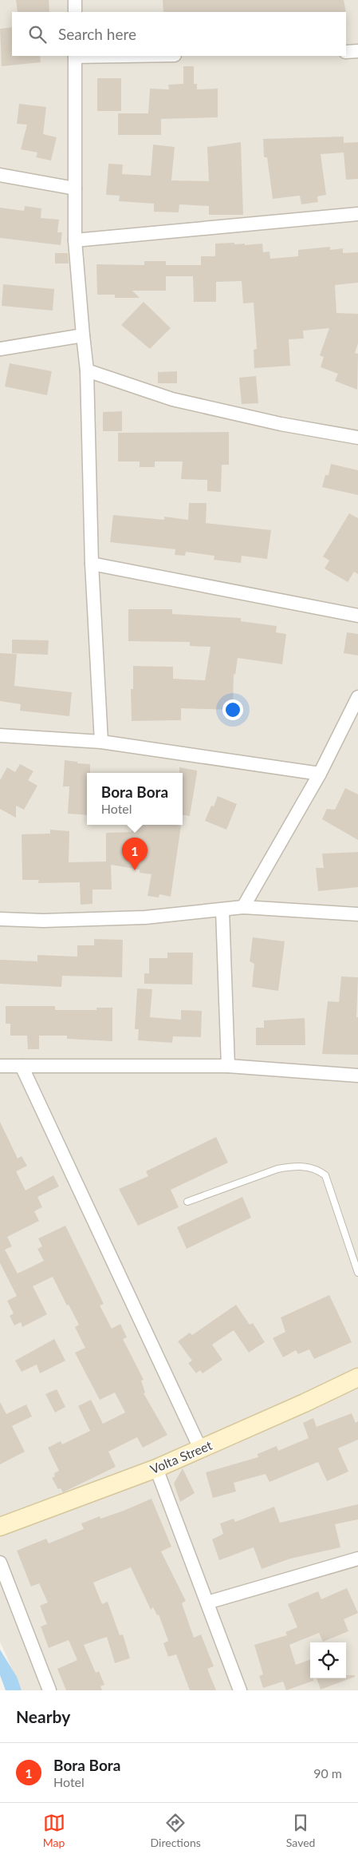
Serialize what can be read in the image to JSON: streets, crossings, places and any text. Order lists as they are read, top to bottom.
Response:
{
  "streets": {
    "street": ["Volta Street"]
  },
  "page": {
    "search": "Search here",
    "popup": ["Bora Bora", "Hotel"],
    "pins": "1",
    "heading": "Nearby",
    "list": [
      {
        "mark": "1",
        "name": "Bora Bora",
        "note": "Hotel",
        "value": "90 m"
      }
    ],
    "nav": ["Map", "Directions", "Saved"]
  }
}
